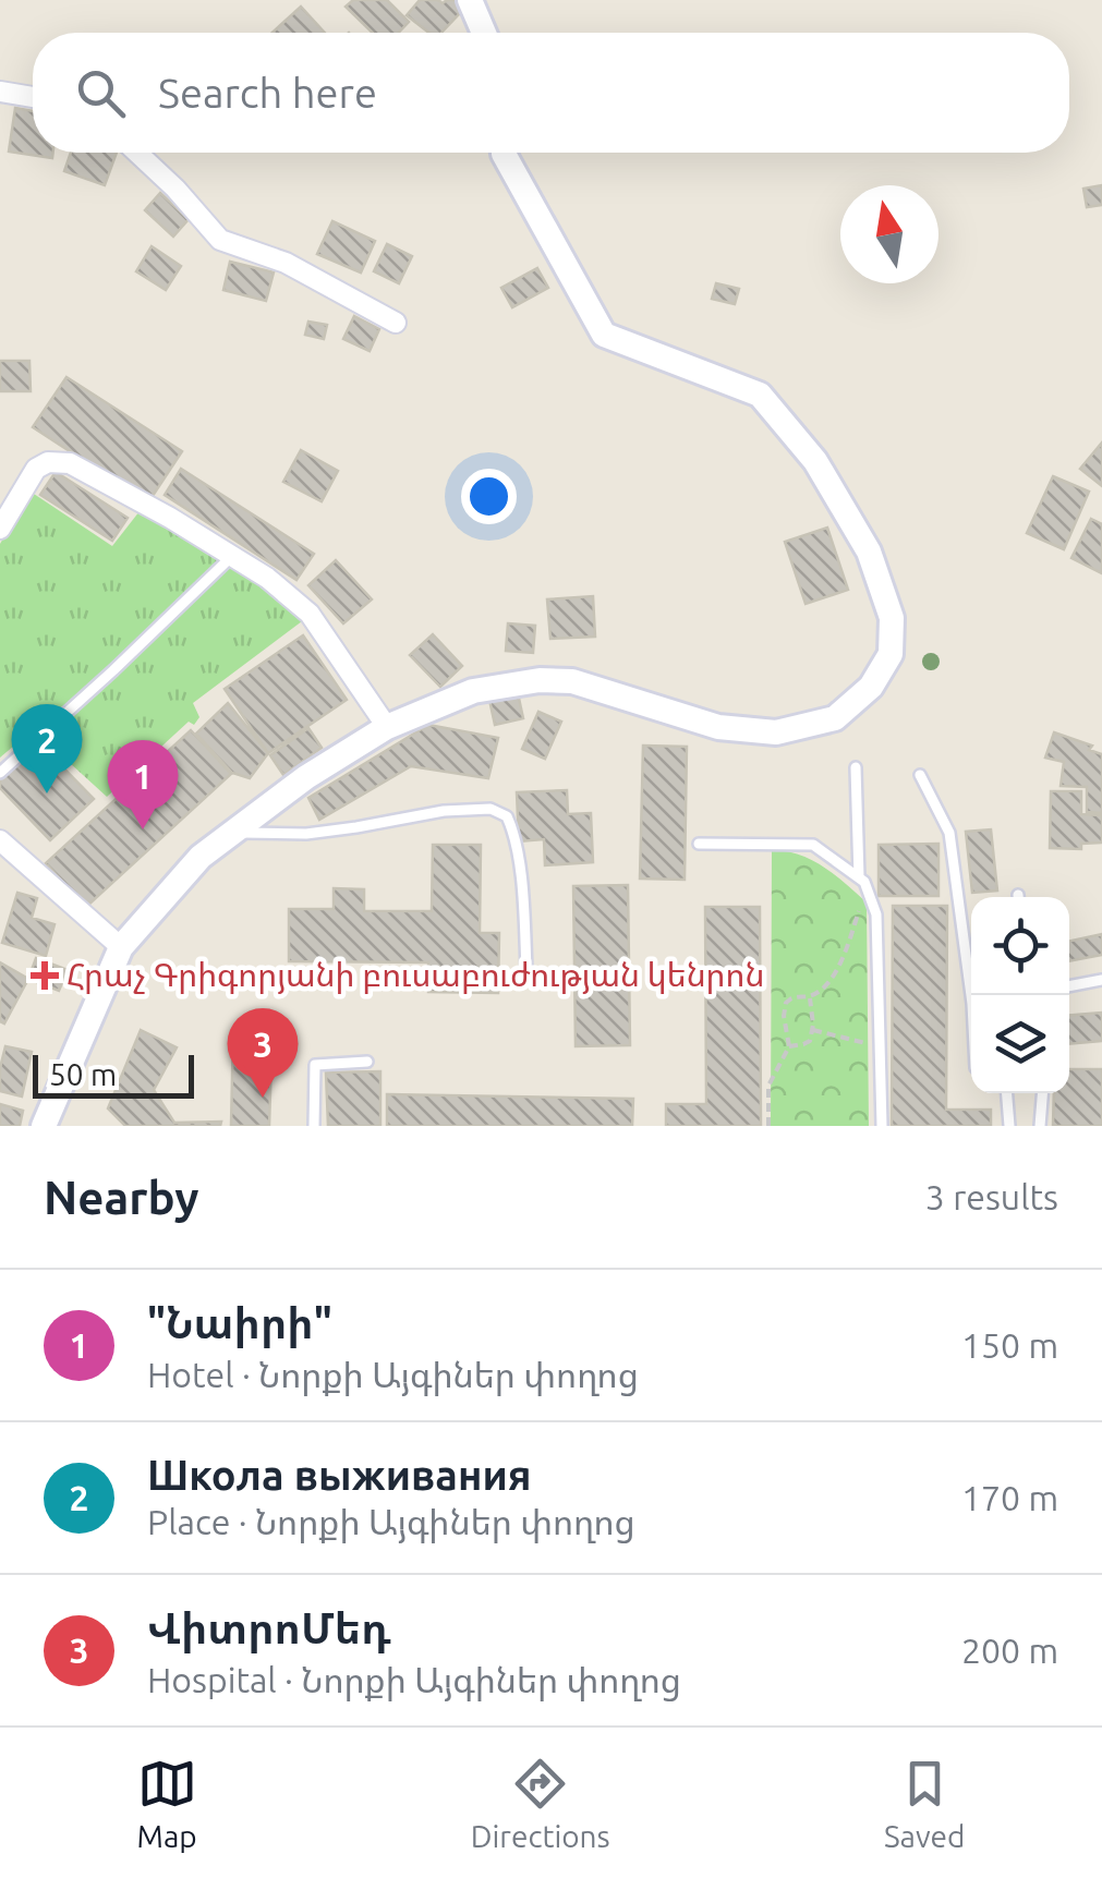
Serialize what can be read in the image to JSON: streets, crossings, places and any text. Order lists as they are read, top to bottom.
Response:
{
  "places": {
    "health": ["Հրաչ Գրիգորյանի բուսաբուժության կենրոն"]
  },
  "scale_bar": "50 m",
  "north": "top",
  "page": {
    "search": "Search here",
    "pins": ["2", "1", "3"],
    "scale": "50 m",
    "heading": ["Nearby", "3 results"],
    "list": [
      {
        "mark": "1",
        "name": "\"Նաիրի\"",
        "note": "Hotel · Նորքի Այգիներ փողոց",
        "value": "150 m"
      },
      {
        "mark": "2",
        "name": "Школа выживания",
        "note": "Place · Նորքի Այգիներ փողոց",
        "value": "170 m"
      },
      {
        "mark": "3",
        "name": "ՎիտրոՄեդ",
        "note": "Hospital · Նորքի Այգիներ փողոց",
        "value": "200 m"
      }
    ],
    "nav": ["Map", "Directions", "Saved"]
  }
}
